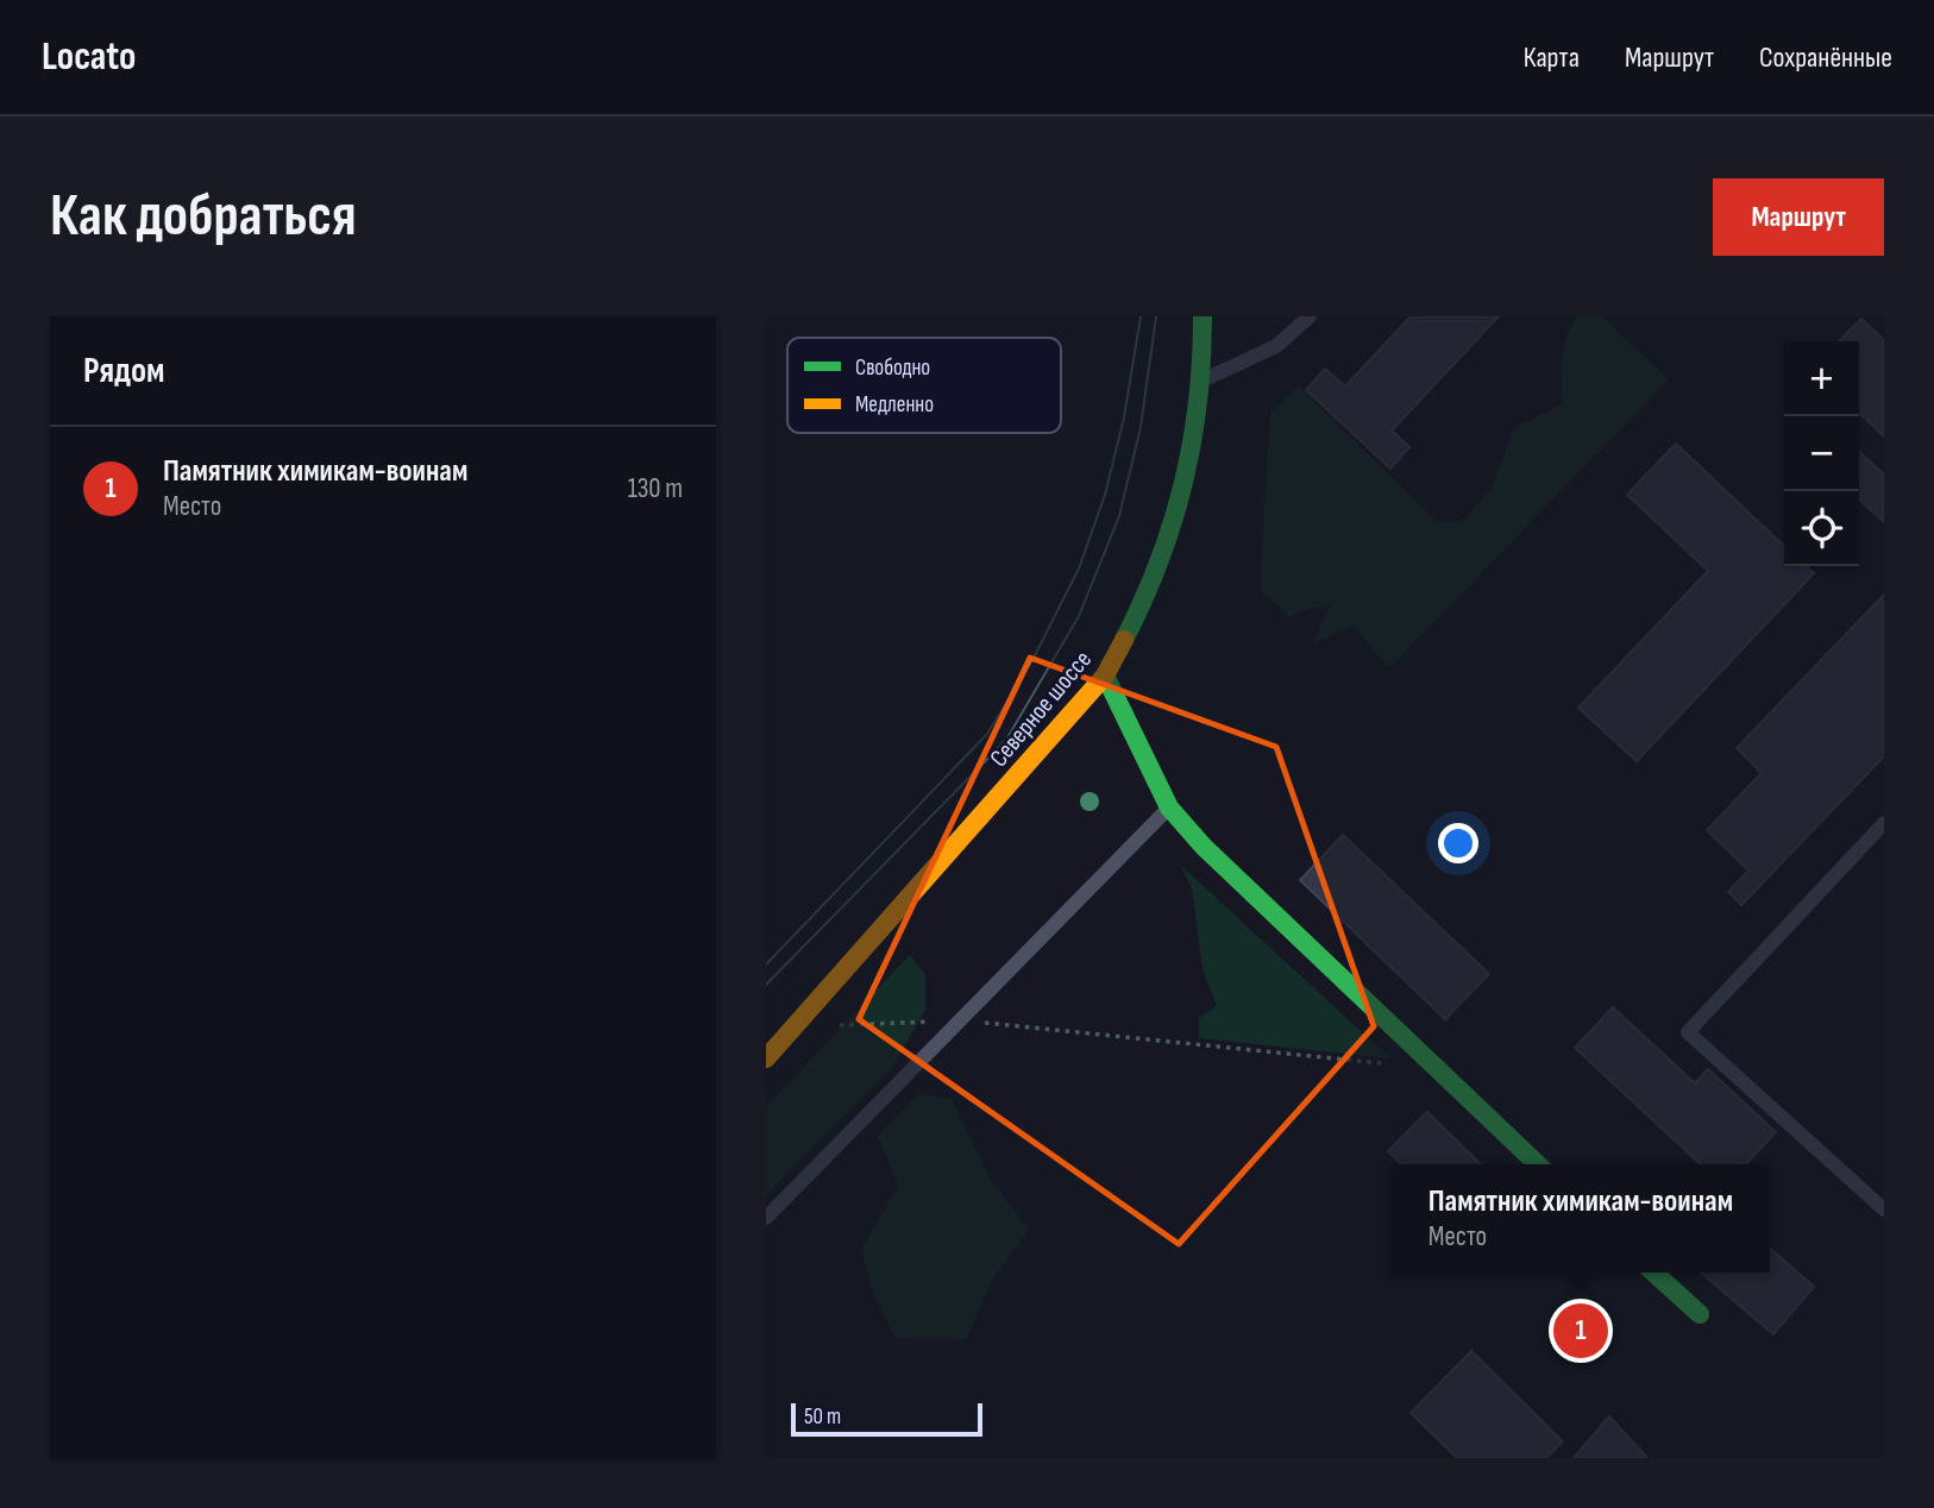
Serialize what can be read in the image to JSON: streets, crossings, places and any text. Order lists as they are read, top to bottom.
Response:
{
  "streets": {
    "main road": ["Северное шоссе"]
  },
  "legend": ["Свободно", "Медленно"],
  "scale_bar": "50 m",
  "page": {
    "header": "Locato",
    "nav": ["Карта", "Маршрут", "Сохранённые"],
    "buttons": "Маршрут",
    "title": "Как добраться",
    "heading": "Рядом",
    "map_buttons": ["+", "−"],
    "list": [
      {
        "mark": "1",
        "name": "Памятник химикам-воинам",
        "note": "Место",
        "value": "130 m"
      }
    ],
    "popup": ["Памятник химикам-воинам", "Место"],
    "pins": "1",
    "scale": "50 m"
  }
}
